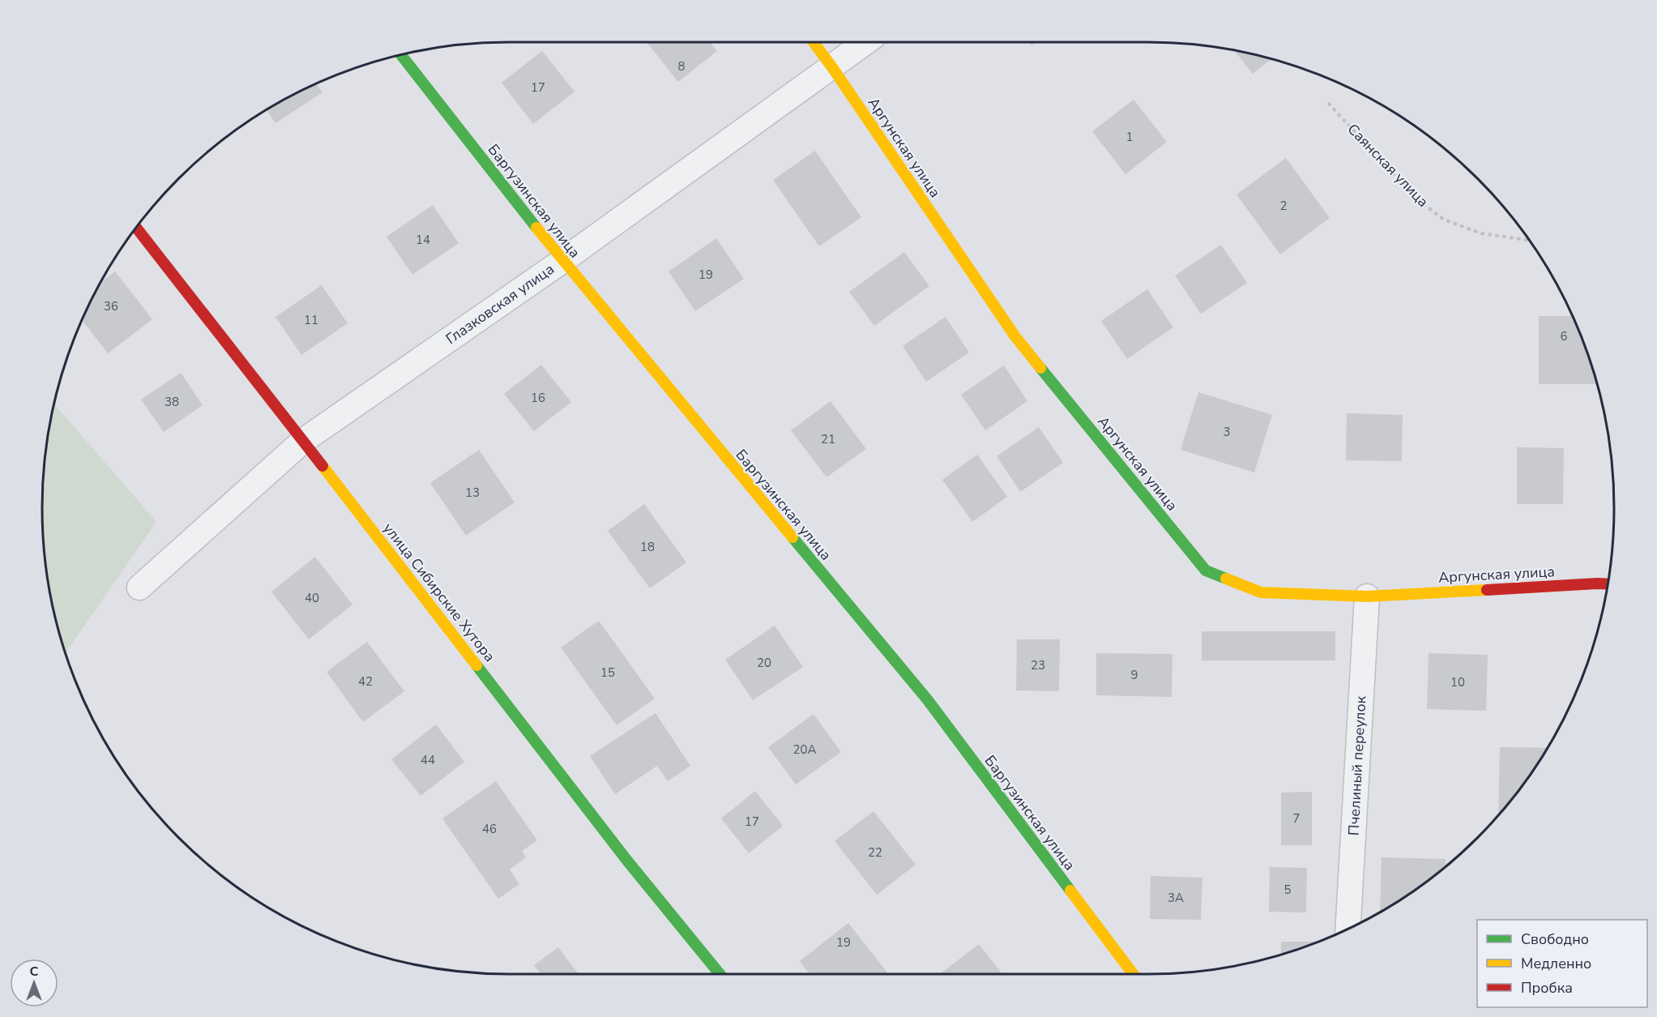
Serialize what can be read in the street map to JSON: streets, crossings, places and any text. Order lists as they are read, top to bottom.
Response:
{
  "streets": {
    "street": [
      "Аргунская улица",
      "Баргузинская улица",
      "Глазковская улица",
      "улица Сибирские Хутора",
      "Пчелиный переулок"
    ],
    "path": ["Саянская улица"]
  },
  "crossings": [
    ["Аргунская улица", "Глазковская улица"],
    ["Аргунская улица", "Пчелиный переулок"],
    ["Баргузинская улица", "Глазковская улица"],
    ["Глазковская улица", "улица Сибирские Хутора"]
  ],
  "house_numbers": [
    "8",
    "17",
    "1",
    "2",
    "14",
    "19",
    "36",
    "11",
    "6",
    "16",
    "38",
    "3",
    "21",
    "13",
    "18",
    "40",
    "20",
    "23",
    "15",
    "9",
    "42",
    "10",
    "20А",
    "44",
    "7",
    "17",
    "46",
    "22",
    "5",
    "3А",
    "19"
  ],
  "legend": ["Свободно", "Медленно", "Пробка"],
  "north": "top"
}
